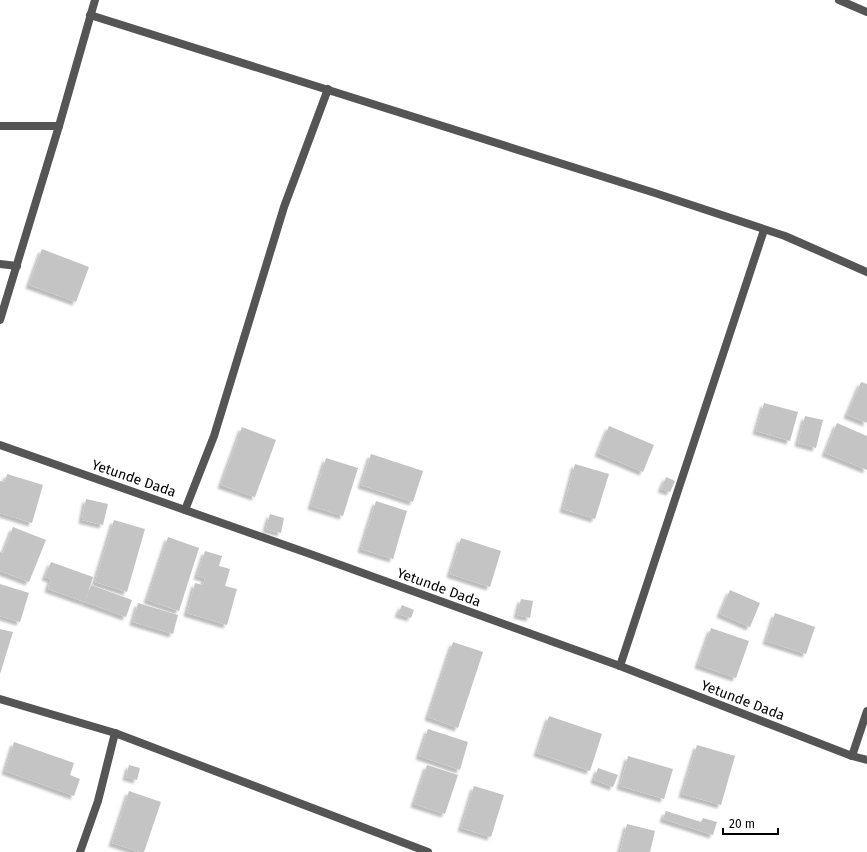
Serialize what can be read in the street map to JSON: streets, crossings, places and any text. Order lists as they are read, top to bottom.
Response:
{
  "streets": {
    "street": ["Yetunde Dada"]
  },
  "scale_bar": "20 m"
}
